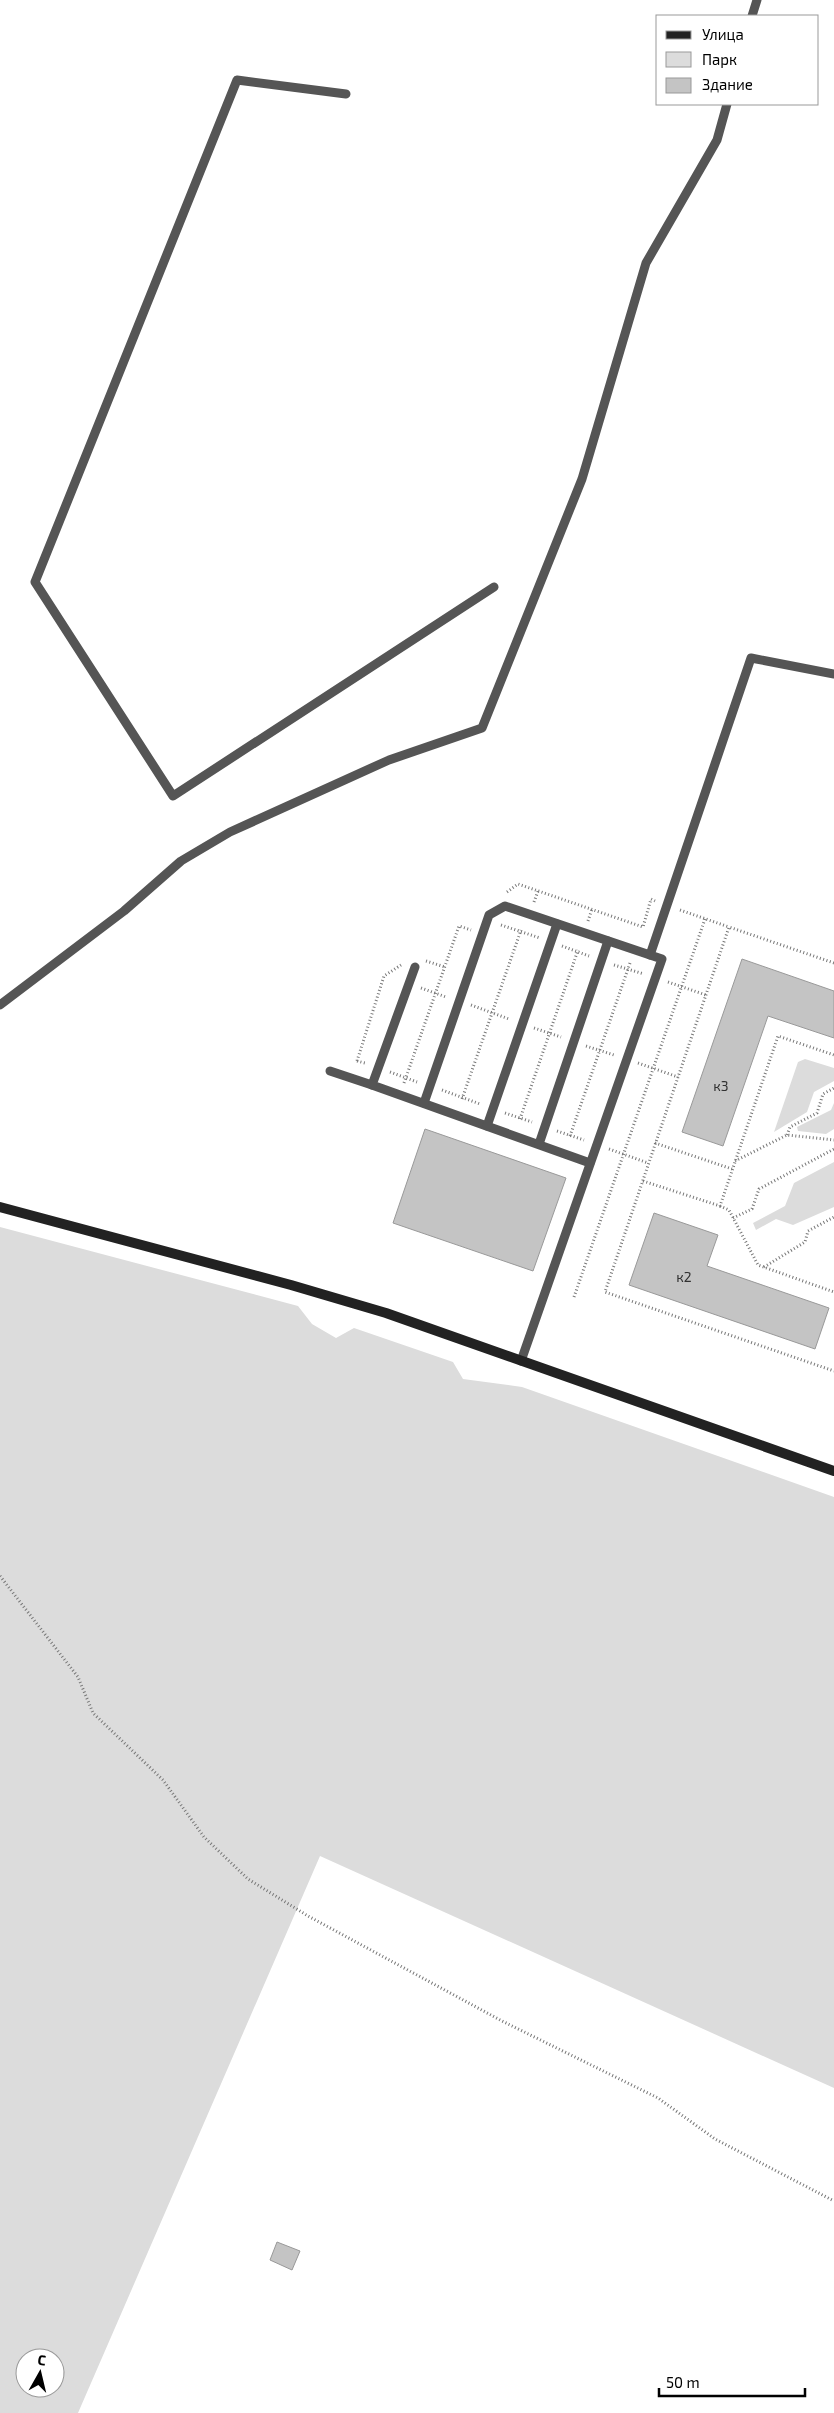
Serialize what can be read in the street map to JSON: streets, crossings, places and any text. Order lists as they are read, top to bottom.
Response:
{
  "house_numbers": ["к3", "к2"],
  "legend": ["Улица", "Парк", "Здание"],
  "scale_bar": "50 m",
  "north": "top"
}
